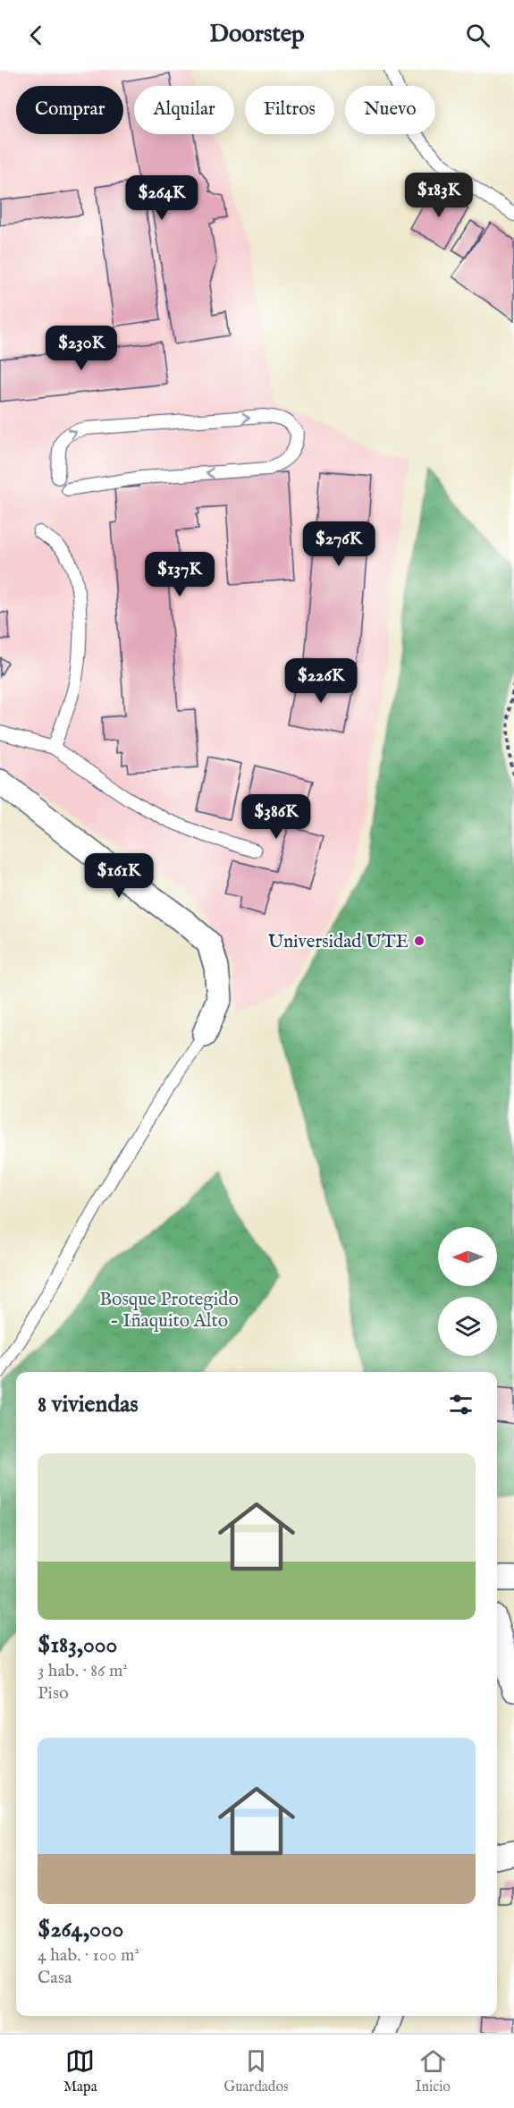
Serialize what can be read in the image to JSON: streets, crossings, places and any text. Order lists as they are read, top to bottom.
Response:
{
  "parks": ["Bosque Protegido - Iñaquito Alto"],
  "places": ["Universidad UTE"],
  "north": "left",
  "page": {
    "header": "Doorstep",
    "chip": [
      "Comprar",
      "Alquilar",
      "Filtros",
      "Nuevo"
    ],
    "price": [
      "$183K",
      "$264K",
      "$230K",
      "$276K",
      "$137K",
      "$226K",
      "$386K",
      "$161K"
    ],
    "heading": "8 viviendas",
    "list": [
      {
        "name": "$183,000",
        "note": "3 hab. · 86 m² · Piso"
      },
      {
        "name": "$264,000",
        "note": "4 hab. · 100 m² · Casa"
      }
    ],
    "tabs": ["Mapa", "Guardados", "Inicio"]
  }
}
